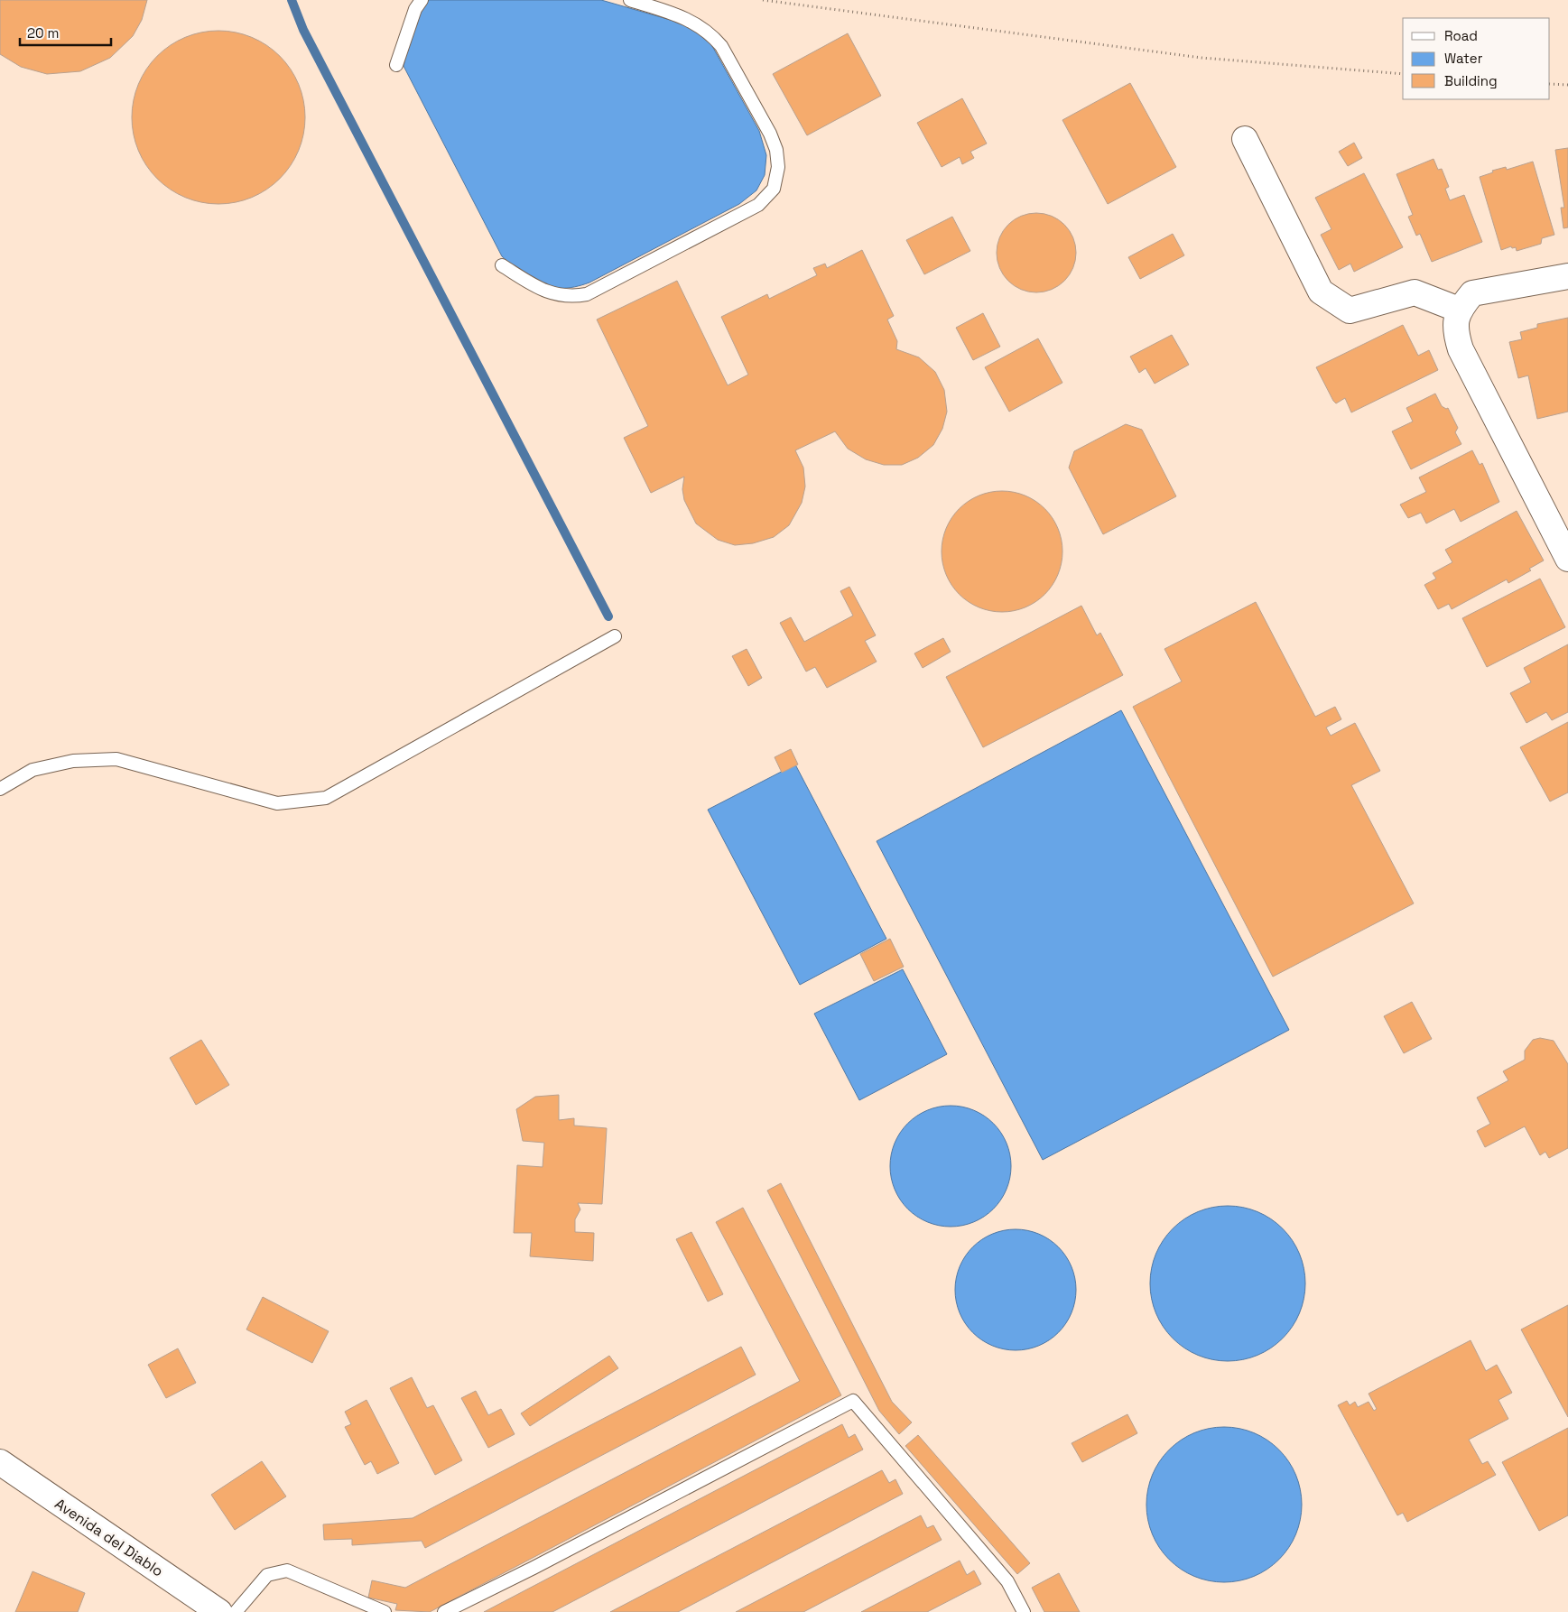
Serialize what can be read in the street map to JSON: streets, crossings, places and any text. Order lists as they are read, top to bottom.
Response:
{
  "streets": {
    "street": ["Avenida del Diablo"]
  },
  "legend": ["Road", "Water", "Building"],
  "scale_bar": "20 m"
}
